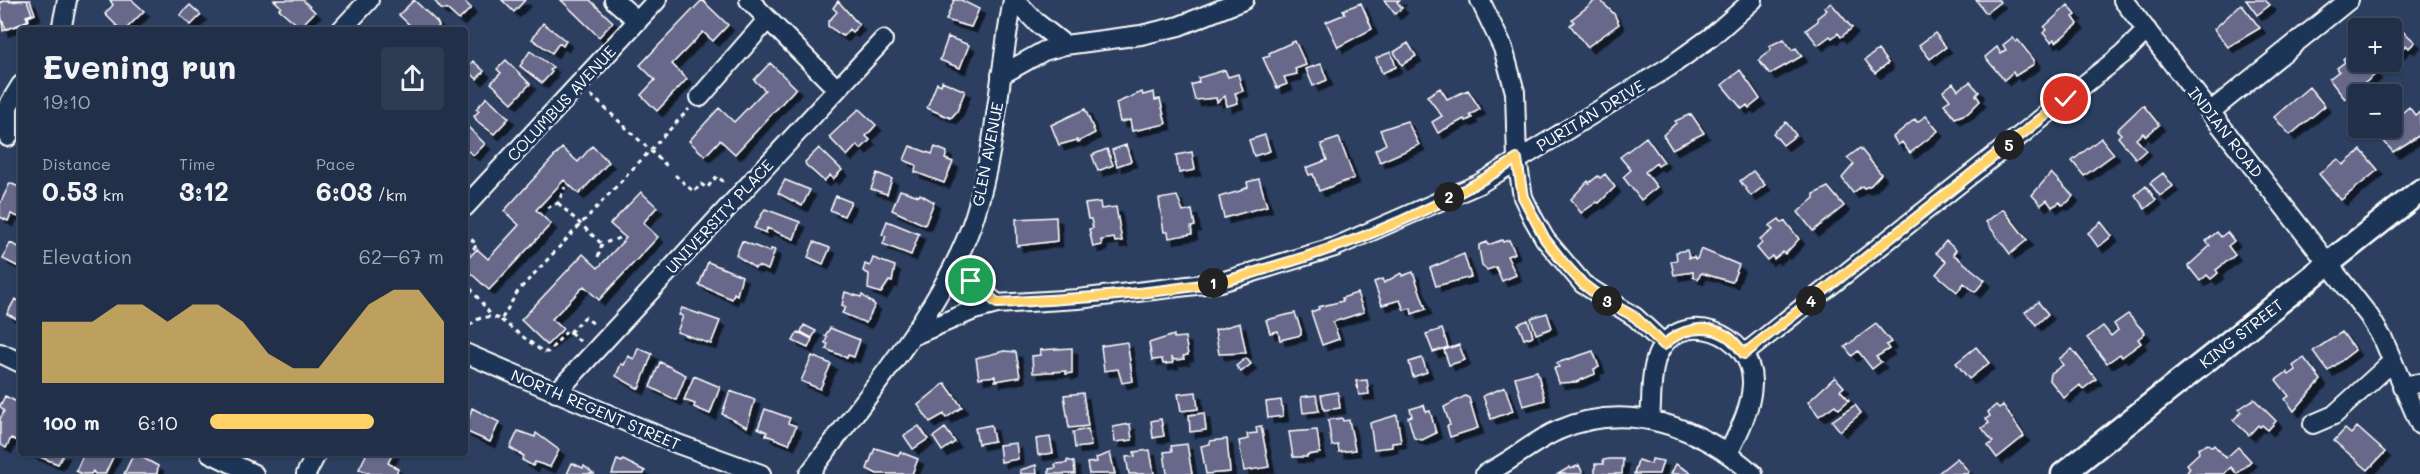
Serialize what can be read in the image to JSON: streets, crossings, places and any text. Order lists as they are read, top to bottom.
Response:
{
  "streets": {
    "main road": ["KING STREET"],
    "street": [
      "COLUMBUS AVENUE",
      "PURITAN DRIVE",
      "INDIAN ROAD",
      "GLEN AVENUE",
      "UNIVERSITY PLACE",
      "NORTH REGENT STREET"
    ]
  },
  "crossings": [
    ["PURITAN DRIVE", "GLEN AVENUE"],
    ["INDIAN ROAD", "KING STREET"],
    ["UNIVERSITY PLACE", "NORTH REGENT STREET"]
  ],
  "page": {
    "map_buttons": ["+", "−"],
    "heading": ["Evening run", "19:10"],
    "stats": [
      ["Distance", "0.53 km"],
      ["Time", "3:12"],
      ["Pace", "6:03 /km"]
    ],
    "pins": [
      "5",
      "2",
      "1",
      "3",
      "4"
    ],
    "chart": ["Elevation", "62–67 m"],
    "list": [
      {
        "name": "100 m",
        "note": "6:10"
      }
    ]
  }
}
